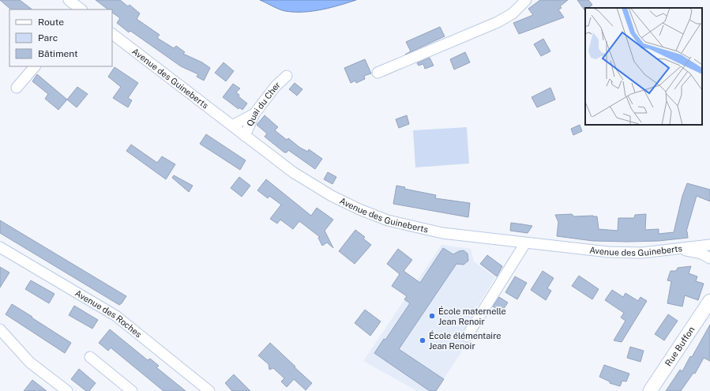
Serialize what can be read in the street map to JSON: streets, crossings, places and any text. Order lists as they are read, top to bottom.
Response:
{
  "streets": {
    "main road": ["Rue Buffon"],
    "street": ["Avenue des Guineberts", "Quai du Cher", "Avenue des Roches"]
  },
  "crossings": [
    ["Avenue des Guineberts", "Quai du Cher"]
  ],
  "places": ["École maternelle Jean Renoir", "École élémentaire Jean Renoir"],
  "legend": ["Route", "Parc", "Bâtiment"]
}
